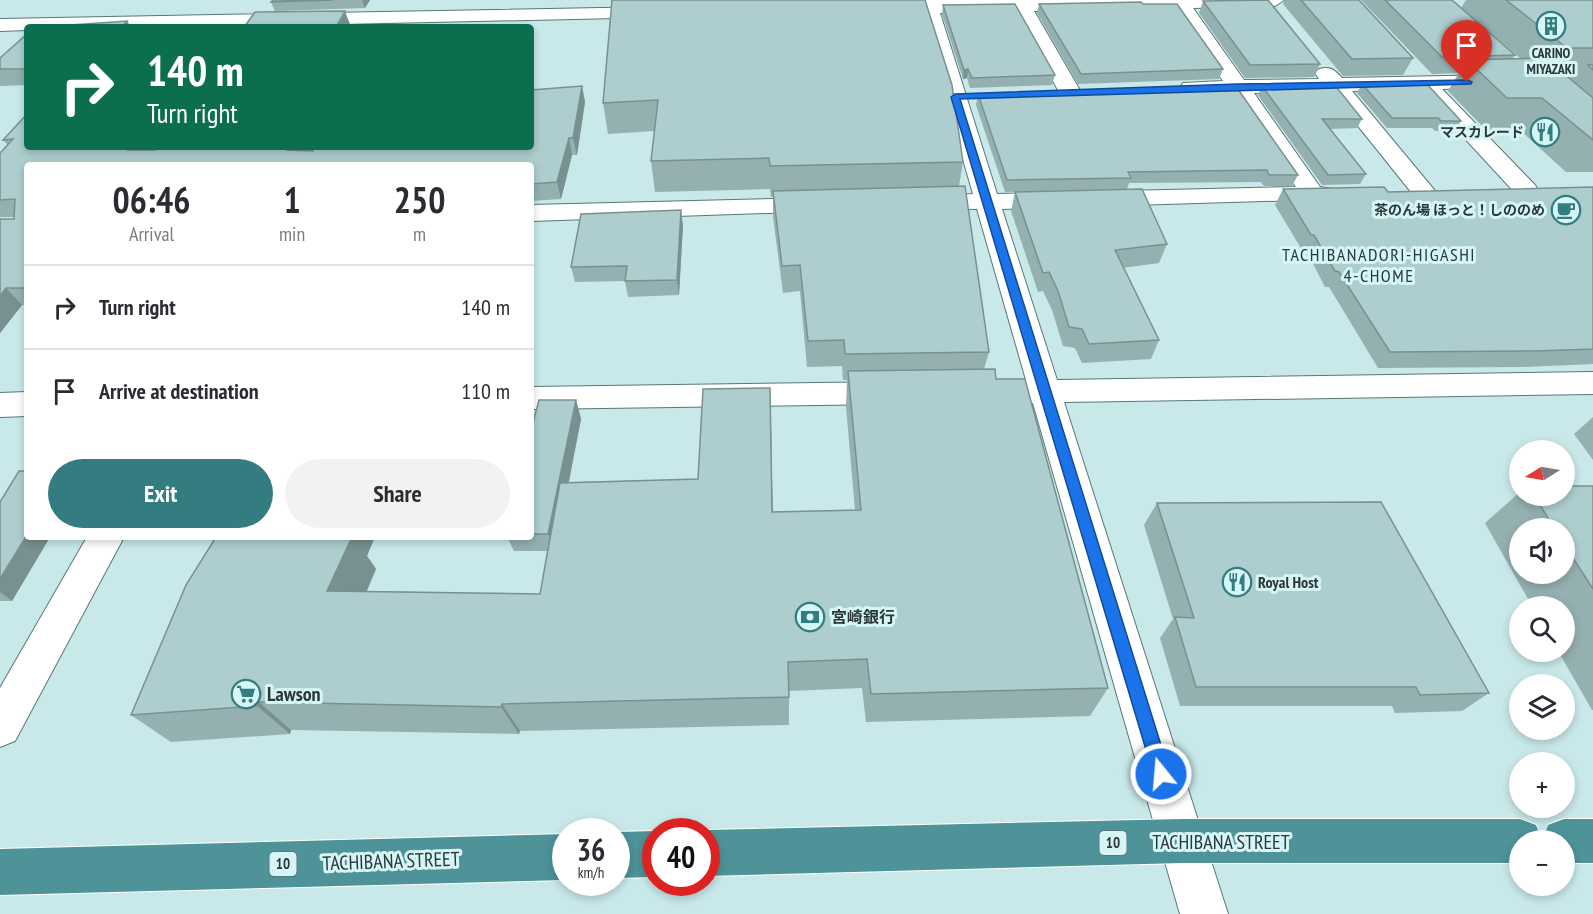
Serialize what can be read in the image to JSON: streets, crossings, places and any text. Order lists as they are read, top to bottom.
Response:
{
  "streets": {
    "highway": ["TACHIBANA STREET", "10"]
  },
  "districts": ["TACHIBANADORI-HIGASHI 4-CHOME"],
  "places": {
    "building": ["CARINO MIYAZAKI"],
    "restaurant": ["マスカレード", "Royal Host"],
    "cafe": ["茶のん場 ほっと！しののめ"],
    "bank": ["宮崎銀行"],
    "supermarket": ["Lawson"]
  },
  "north": "left",
  "page": {
    "turn": ["140 m", "Turn right"],
    "eta": [
      "06:46",
      "Arrival",
      "1",
      "min",
      "250",
      "m"
    ],
    "list": [
      {
        "name": "Turn right",
        "value": "140 m"
      },
      {
        "name": "Arrive at destination",
        "value": "110 m"
      }
    ],
    "map_buttons": ["+", "−"],
    "buttons": ["Exit", "Share"],
    "speed": "36 km/h",
    "limit": "40"
  }
}
